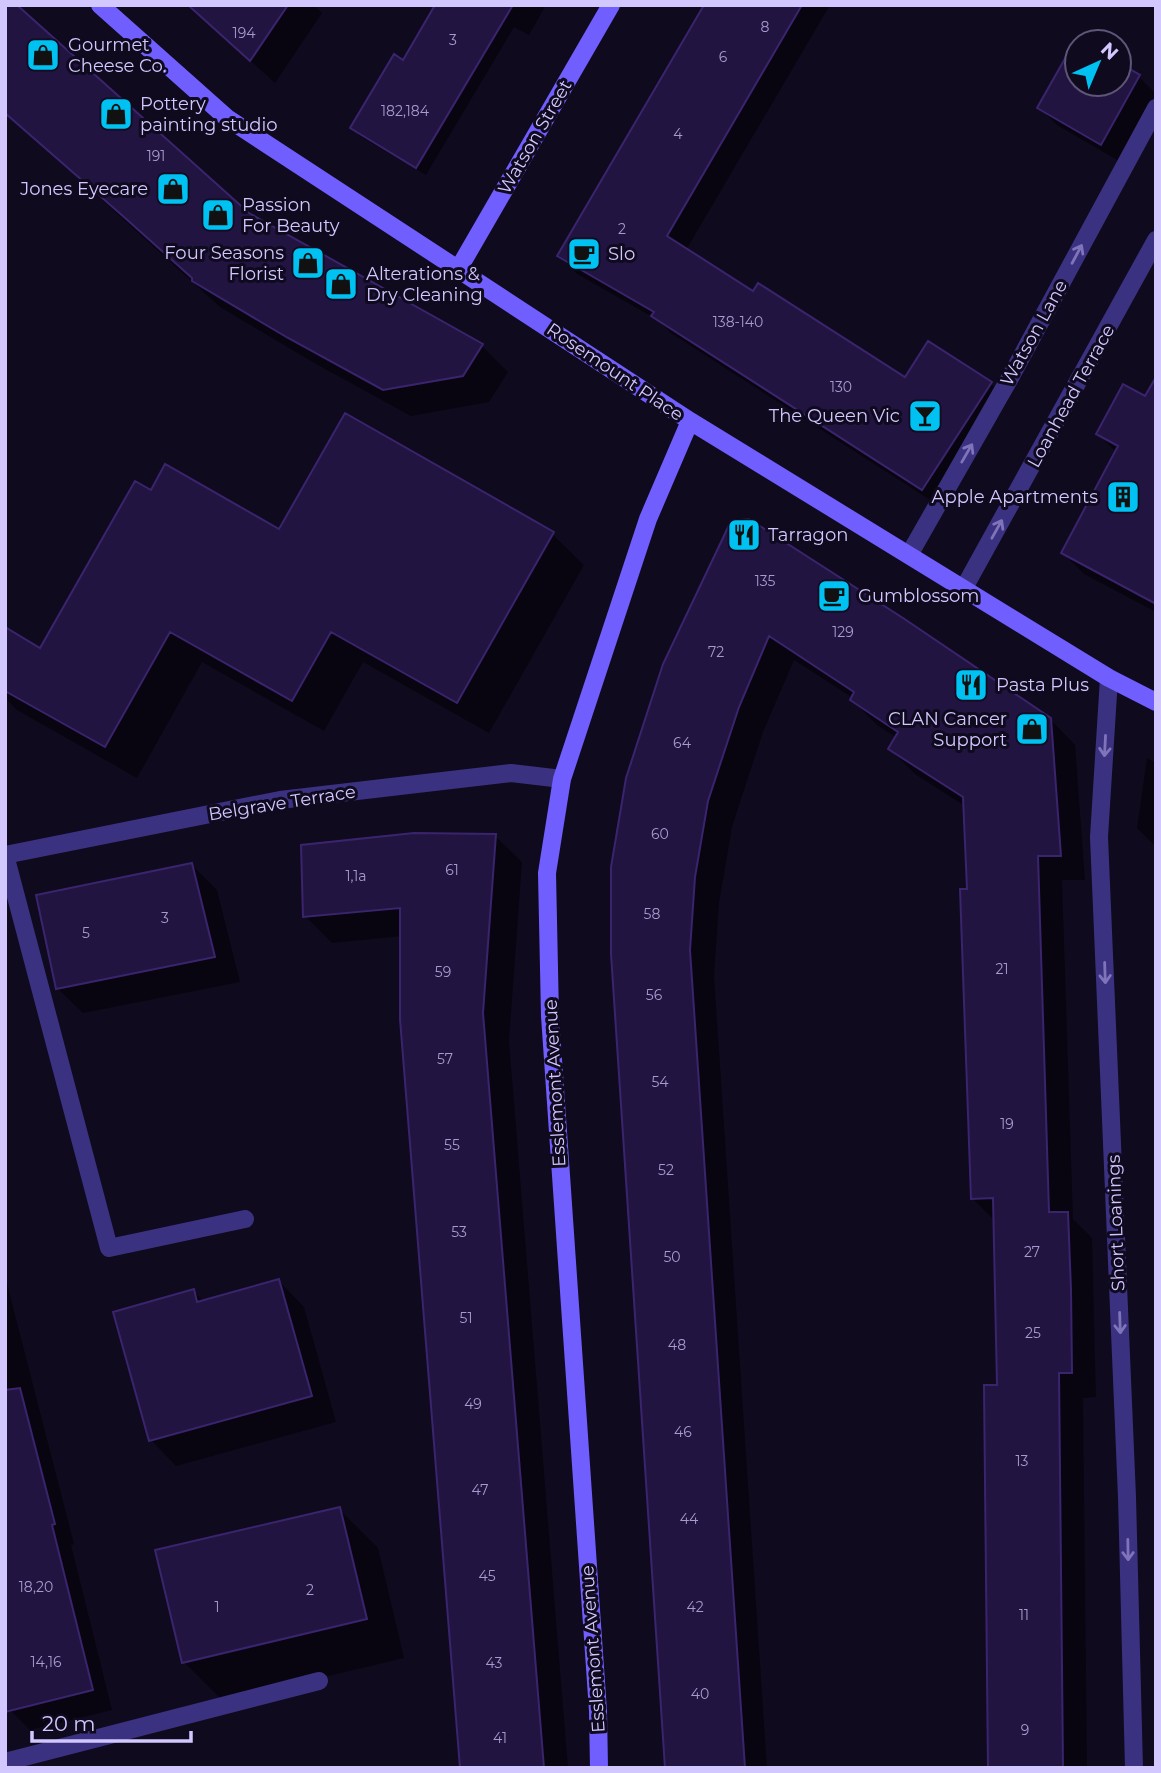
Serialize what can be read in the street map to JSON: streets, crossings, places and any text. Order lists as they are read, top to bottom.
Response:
{
  "streets": {
    "street": [
      "Watson Street",
      "Watson Lane",
      "Rosemount Place",
      "Loanhead Terrace",
      "Belgrave Terrace",
      "Esslemont Avenue",
      "Short Loanings"
    ]
  },
  "crossings": [
    ["Watson Street", "Rosemount Place"],
    ["Watson Lane", "Rosemount Place"],
    ["Rosemount Place", "Loanhead Terrace"],
    ["Rosemount Place", "Esslemont Avenue"],
    ["Rosemount Place", "Short Loanings"],
    ["Belgrave Terrace", "Esslemont Avenue"]
  ],
  "one_way": ["Watson Lane", "Loanhead Terrace", "Short Loanings"],
  "places": {
    "shop": [
      "Gourmet Cheese Co.",
      "Pottery painting studio",
      "Jones Eyecare",
      "Passion For Beauty",
      "Four Seasons Florist",
      "Alterations & Dry Cleaning",
      "CLAN Cancer Support"
    ],
    "cafe": ["Slo", "Gumblossom"],
    "bar": ["The Queen Vic"],
    "building": ["Apple Apartments"],
    "restaurant": ["Tarragon", "Pasta Plus"]
  },
  "house_numbers": [
    "8",
    "194",
    "3",
    "6",
    "182,184",
    "4",
    "191",
    "2",
    "138-140",
    "130",
    "135",
    "129",
    "72",
    "64",
    "60",
    "61",
    "1,1a",
    "58",
    "3",
    "5",
    "21",
    "59",
    "56",
    "57",
    "54",
    "19",
    "55",
    "52",
    "53",
    "27",
    "50",
    "51",
    "25",
    "48",
    "49",
    "46",
    "13",
    "47",
    "44",
    "45",
    "18,20",
    "2",
    "1",
    "42",
    "11",
    "14,16",
    "43",
    "40",
    "9",
    "41"
  ],
  "scale_bar": "20 m",
  "north": "top right"
}
